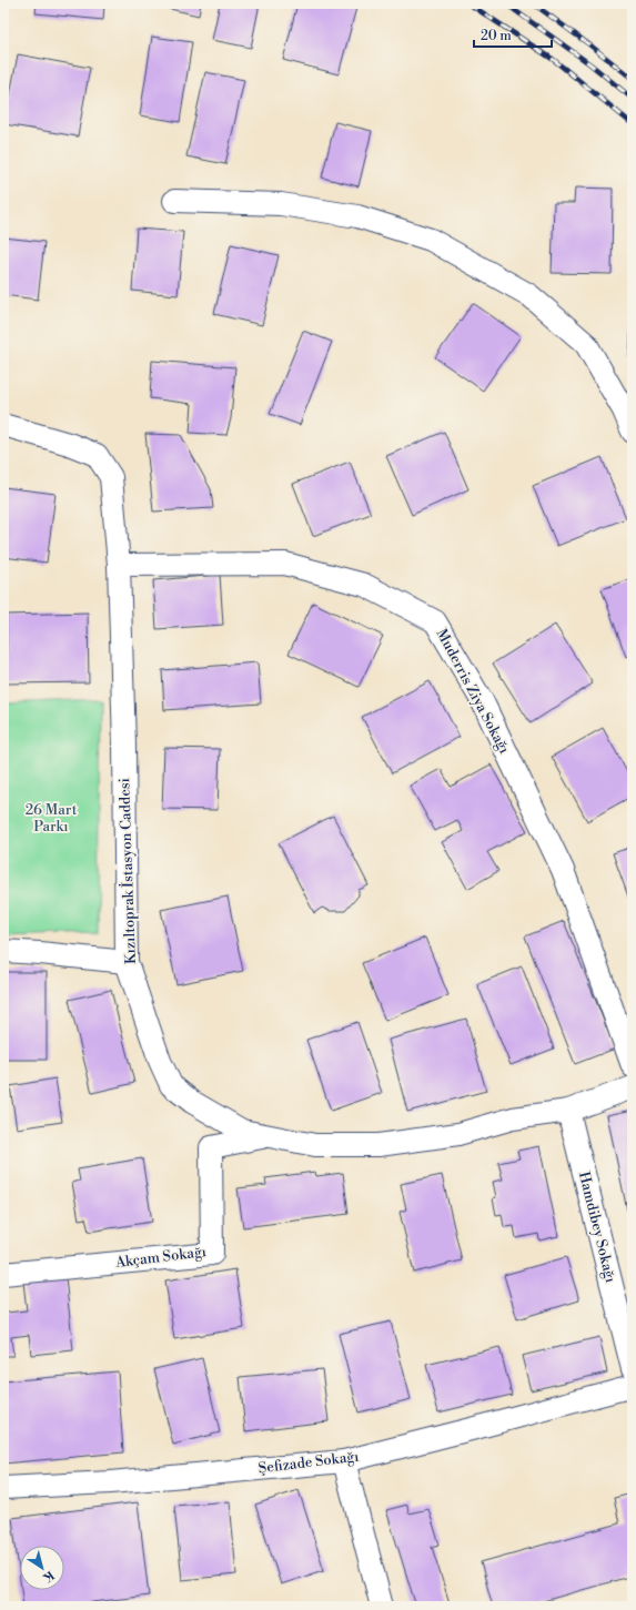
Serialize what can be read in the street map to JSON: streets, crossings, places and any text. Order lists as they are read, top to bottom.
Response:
{
  "streets": {
    "street": [
      "Muderris Ziya Sokağı",
      "Kızıltoprak İstasyon Caddesi",
      "Hamdibey Sokağı",
      "Akçam Sokağı",
      "Şefizade Sokağı"
    ]
  },
  "crossings": [
    ["Muderris Ziya Sokağı", "Kızıltoprak İstasyon Caddesi"],
    ["Kızıltoprak İstasyon Caddesi", "Hamdibey Sokağı"],
    ["Kızıltoprak İstasyon Caddesi", "Akçam Sokağı"]
  ],
  "parks": ["26 Mart Parkı"],
  "scale_bar": "20 m",
  "north": "bottom right"
}
